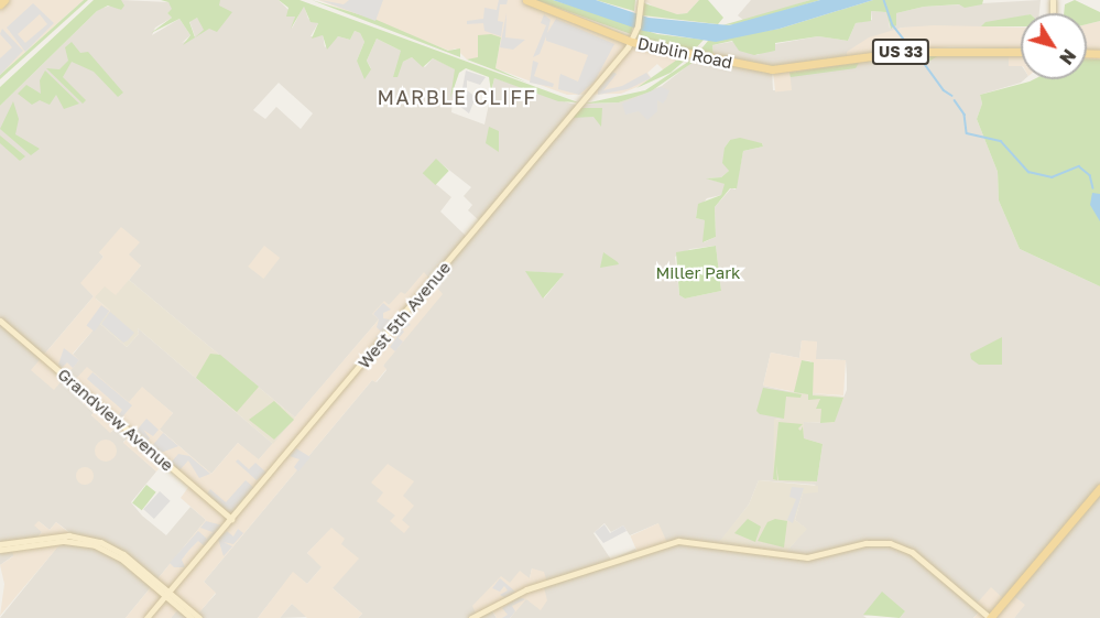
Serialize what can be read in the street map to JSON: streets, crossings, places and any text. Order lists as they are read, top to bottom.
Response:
{
  "streets": {
    "main road": [
      "US 33",
      "Dublin Road",
      "West 5th Avenue",
      "Grandview Avenue"
    ]
  },
  "crossings": [
    ["Dublin Road", "West 5th Avenue"],
    ["West 5th Avenue", "Grandview Avenue"]
  ],
  "districts": ["MARBLE CLIFF"],
  "parks": ["Miller Park"],
  "north": "bottom right"
}
